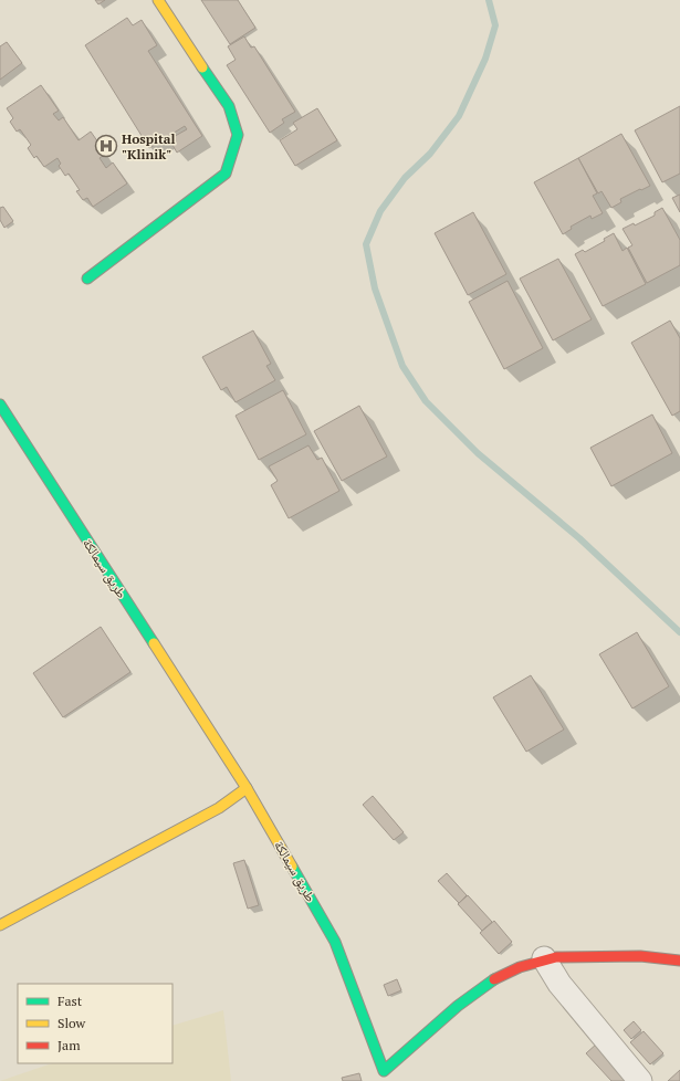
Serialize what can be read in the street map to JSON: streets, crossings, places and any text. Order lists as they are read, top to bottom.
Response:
{
  "streets": {
    "street": ["طريق سيمالكة"]
  },
  "places": {
    "hospital": ["Hospital \"Klinik\""]
  },
  "legend": ["Fast", "Slow", "Jam"]
}
